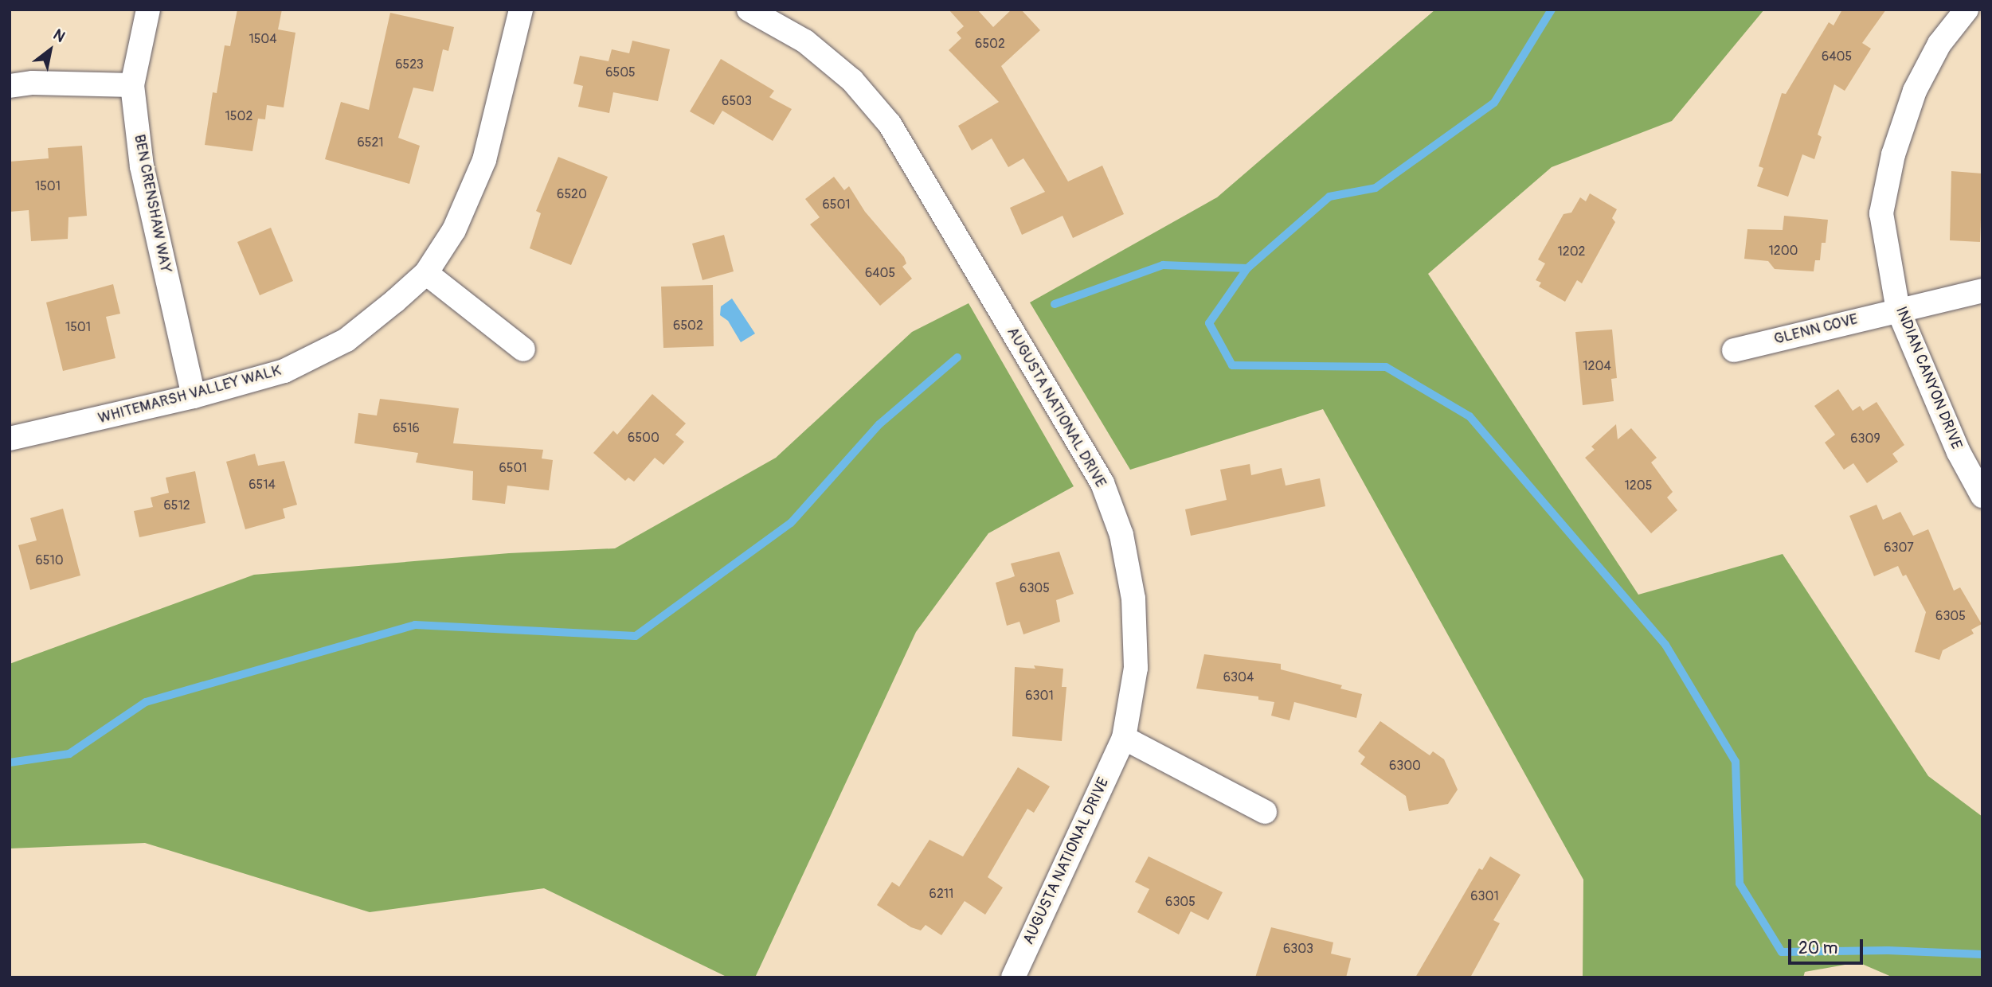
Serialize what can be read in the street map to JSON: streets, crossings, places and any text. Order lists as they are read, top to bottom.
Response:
{
  "streets": {
    "street": [
      "BEN CRENSHAW WAY",
      "GLENN COVE",
      "INDIAN CANYON DRIVE",
      "WHITEMARSH VALLEY WALK",
      "AUGUSTA NATIONAL DRIVE"
    ]
  },
  "crossings": [
    ["BEN CRENSHAW WAY", "WHITEMARSH VALLEY WALK"],
    ["GLENN COVE", "INDIAN CANYON DRIVE"]
  ],
  "house_numbers": [
    "1504",
    "6502",
    "6405",
    "6523",
    "6505",
    "6503",
    "1502",
    "6521",
    "1501",
    "6520",
    "6501",
    "1200",
    "1202",
    "6405",
    "6502",
    "1501",
    "1204",
    "6516",
    "6500",
    "6309",
    "6501",
    "6514",
    "1205",
    "6512",
    "6307",
    "6510",
    "6305",
    "6305",
    "6304",
    "6301",
    "6300",
    "6211",
    "6301",
    "6305",
    "6303"
  ],
  "scale_bar": "20 m",
  "north": "top right"
}
